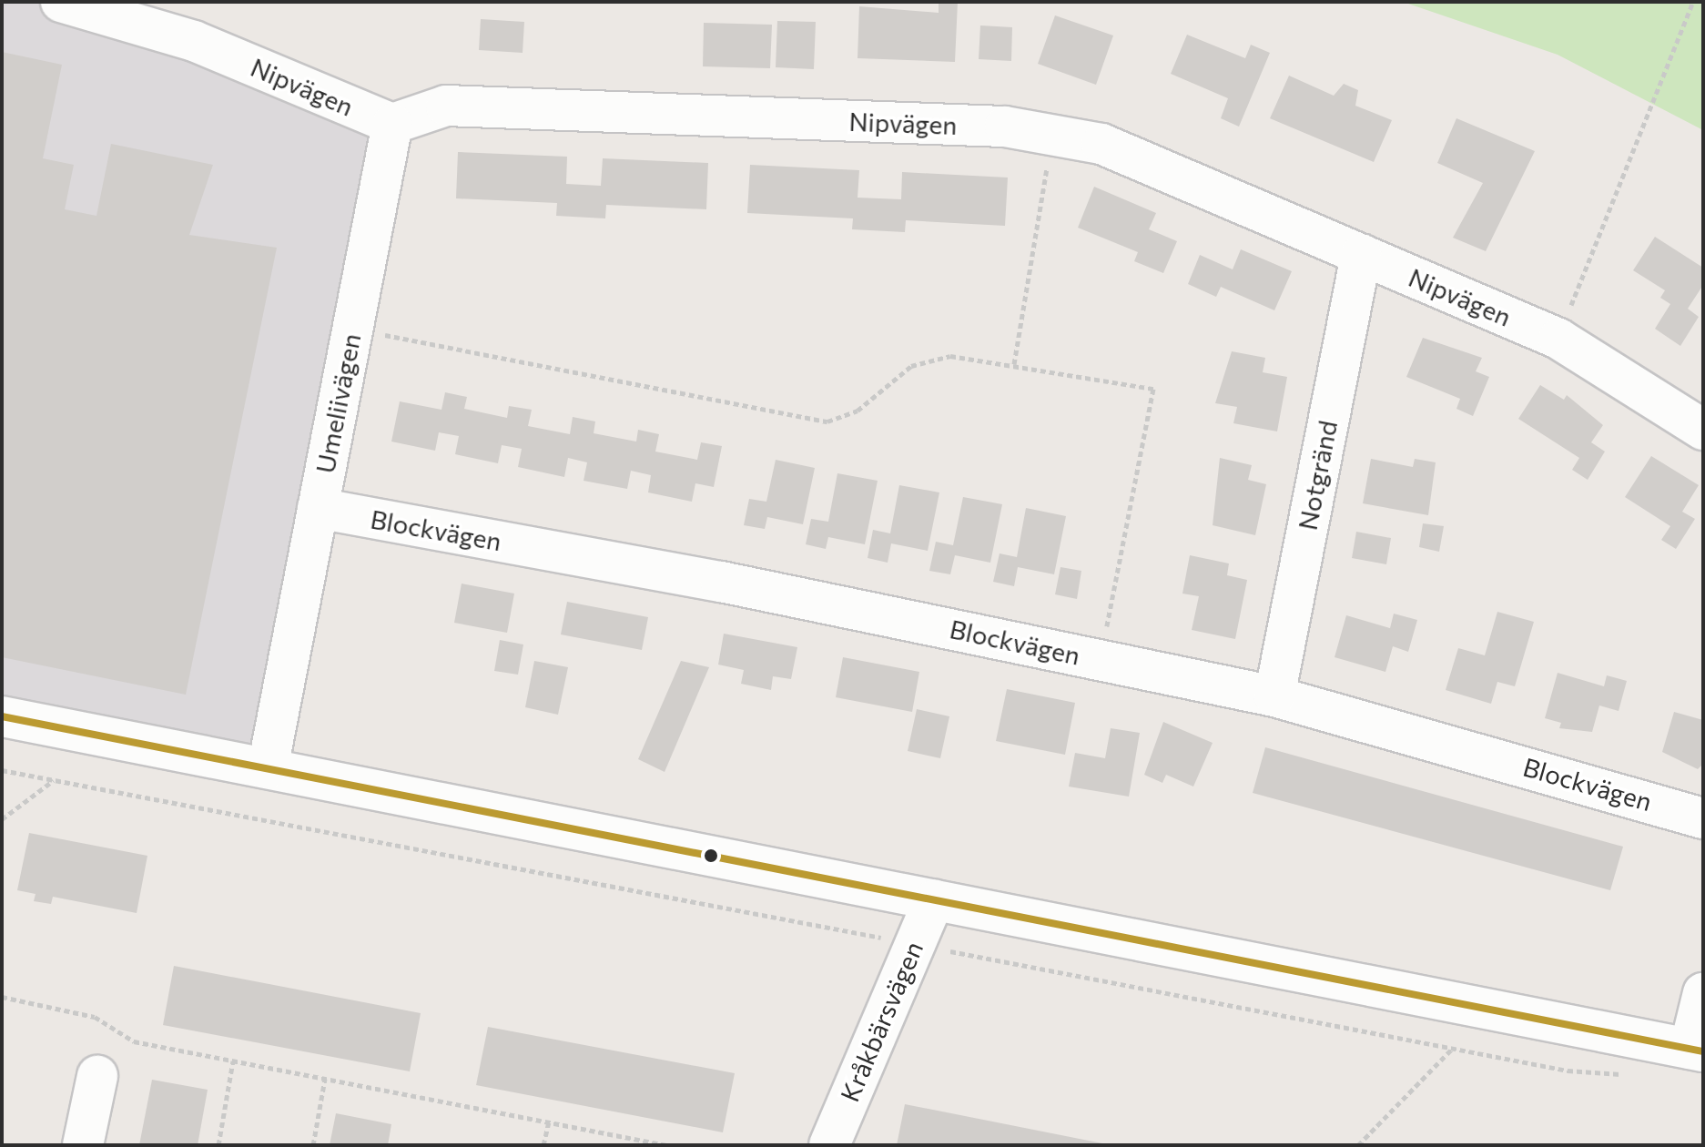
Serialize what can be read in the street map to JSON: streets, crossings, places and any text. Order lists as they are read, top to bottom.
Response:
{
  "streets": {
    "street": [
      "Nipvägen",
      "Umeliivägen",
      "Notgränd",
      "Blockvägen",
      "Kråkbärsvägen"
    ]
  },
  "crossings": [
    ["Nipvägen", "Umeliivägen"],
    ["Nipvägen", "Notgränd"],
    ["Umeliivägen", "Blockvägen"],
    ["Notgränd", "Blockvägen"]
  ]
}
